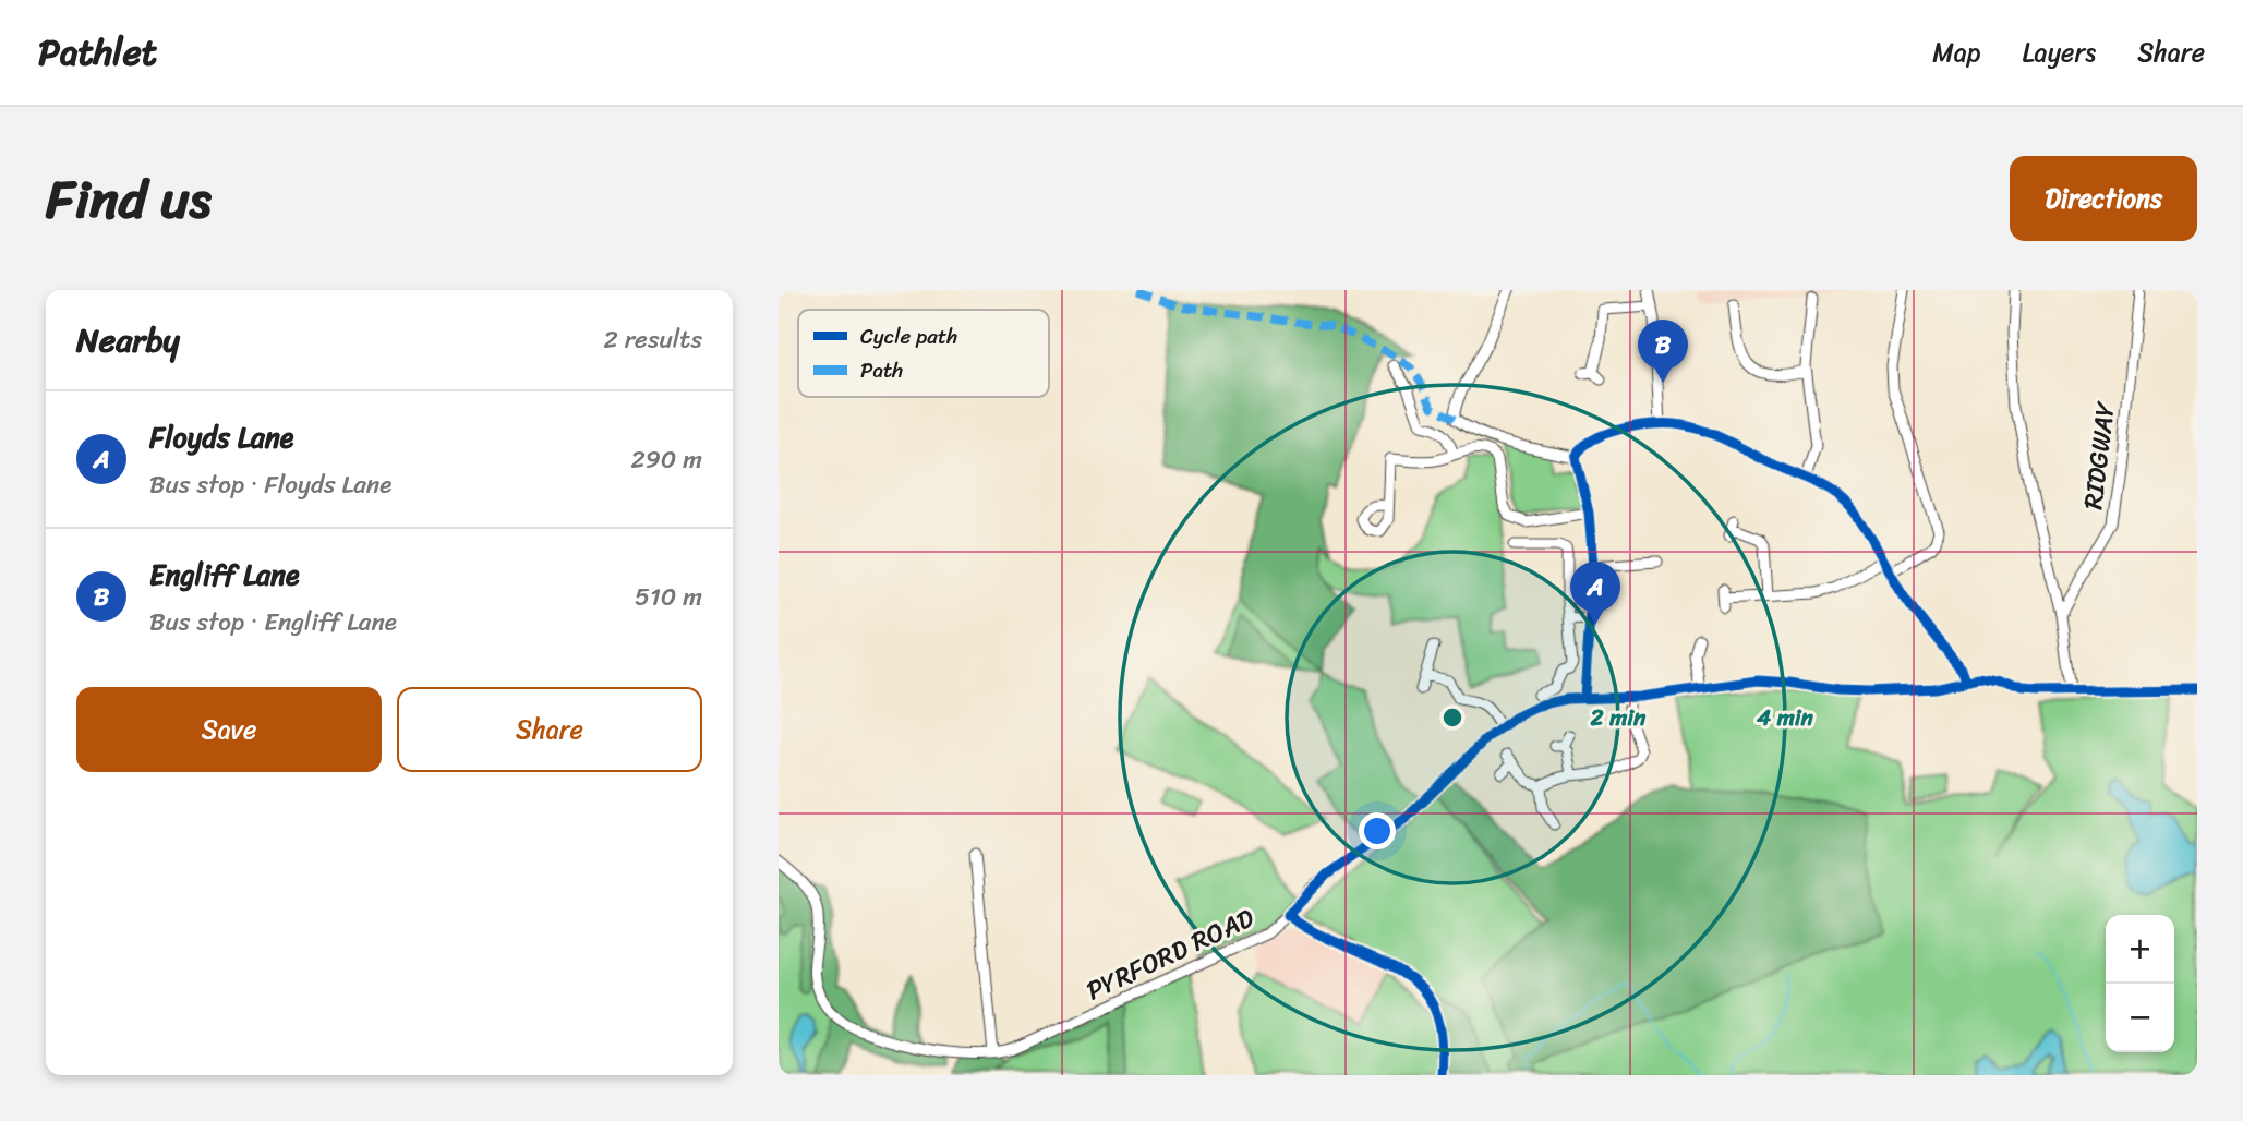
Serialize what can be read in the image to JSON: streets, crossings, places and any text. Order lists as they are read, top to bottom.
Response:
{
  "streets": {
    "street": ["RIDGWAY", "PYRFORD ROAD"]
  },
  "legend": ["Cycle path", "Path"],
  "page": {
    "header": "Pathlet",
    "nav": ["Map", "Layers", "Share"],
    "title": "Find us",
    "buttons": [
      "Directions",
      ["Save", "Share"]
    ],
    "heading": ["Nearby", "2 results"],
    "pins": ["B", "A"],
    "list": [
      {
        "mark": "A",
        "name": "Floyds Lane",
        "note": "Bus stop · Floyds Lane",
        "value": "290 m"
      },
      {
        "mark": "B",
        "name": "Engliff Lane",
        "note": "Bus stop · Engliff Lane",
        "value": "510 m"
      }
    ],
    "map_buttons": ["+", "−"]
  },
  "rings": ["2 min", "4 min"]
}
